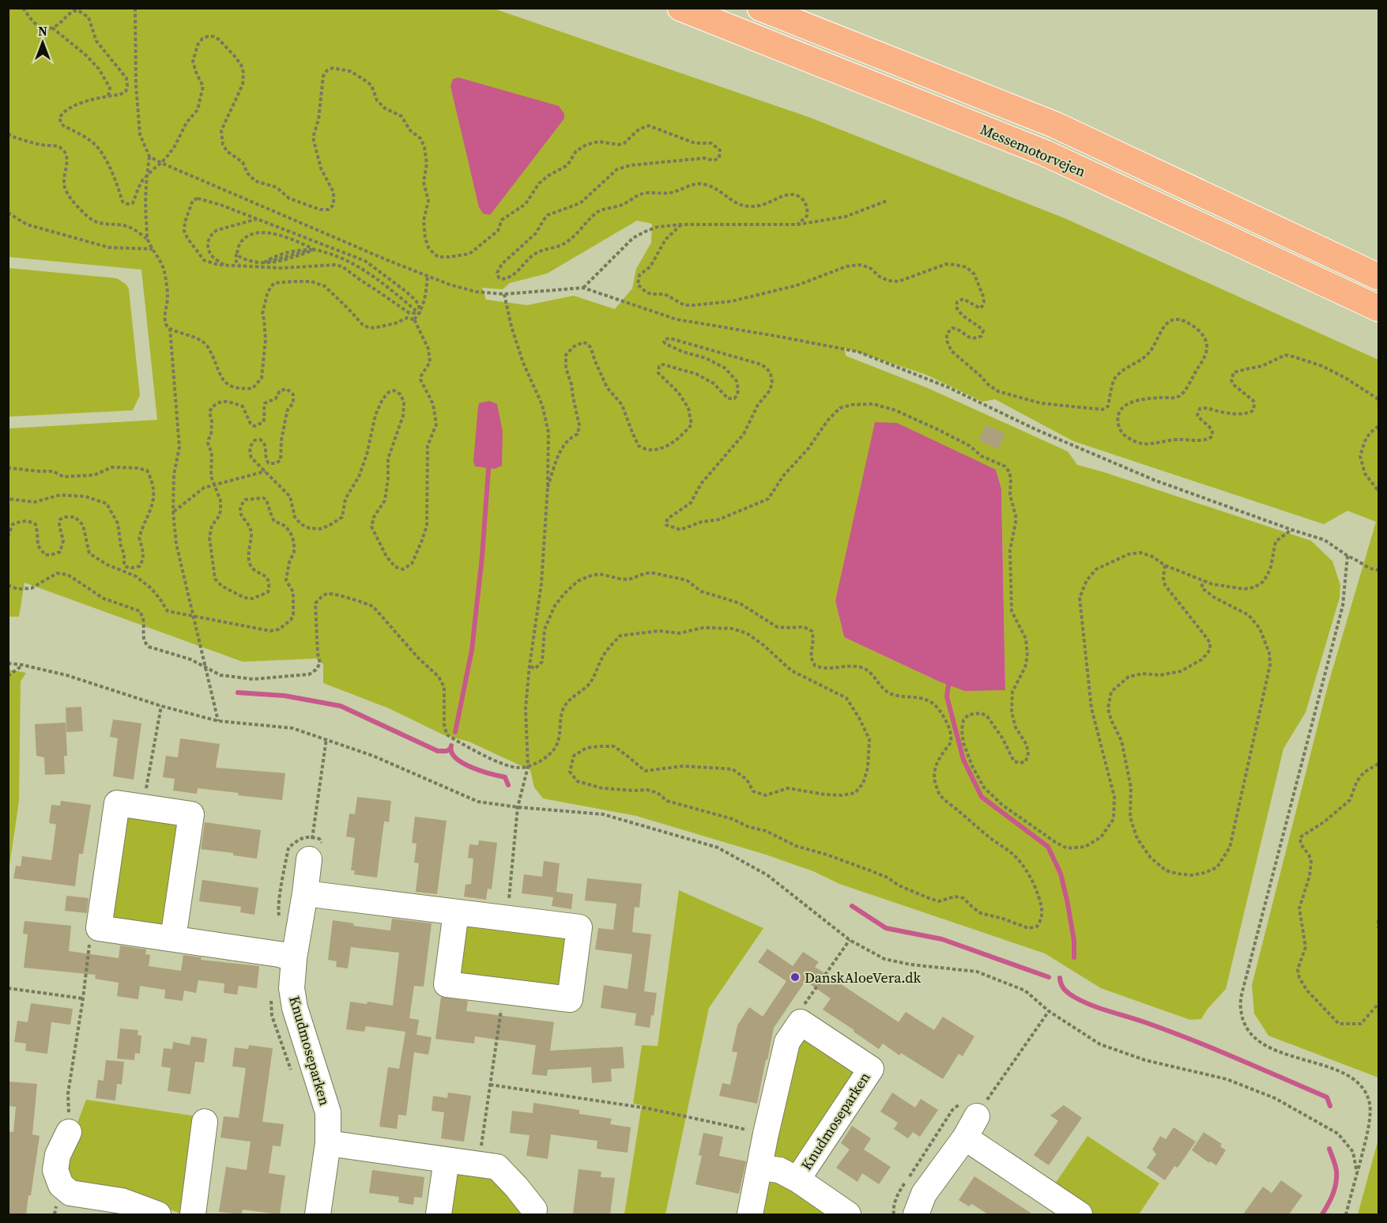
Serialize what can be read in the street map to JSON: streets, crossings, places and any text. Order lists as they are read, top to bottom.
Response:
{
  "streets": {
    "highway": ["Messemotorvejen"],
    "street": ["Knudmoseparken"]
  },
  "places": ["DanskAloeVera.dk"],
  "north": "top"
}
